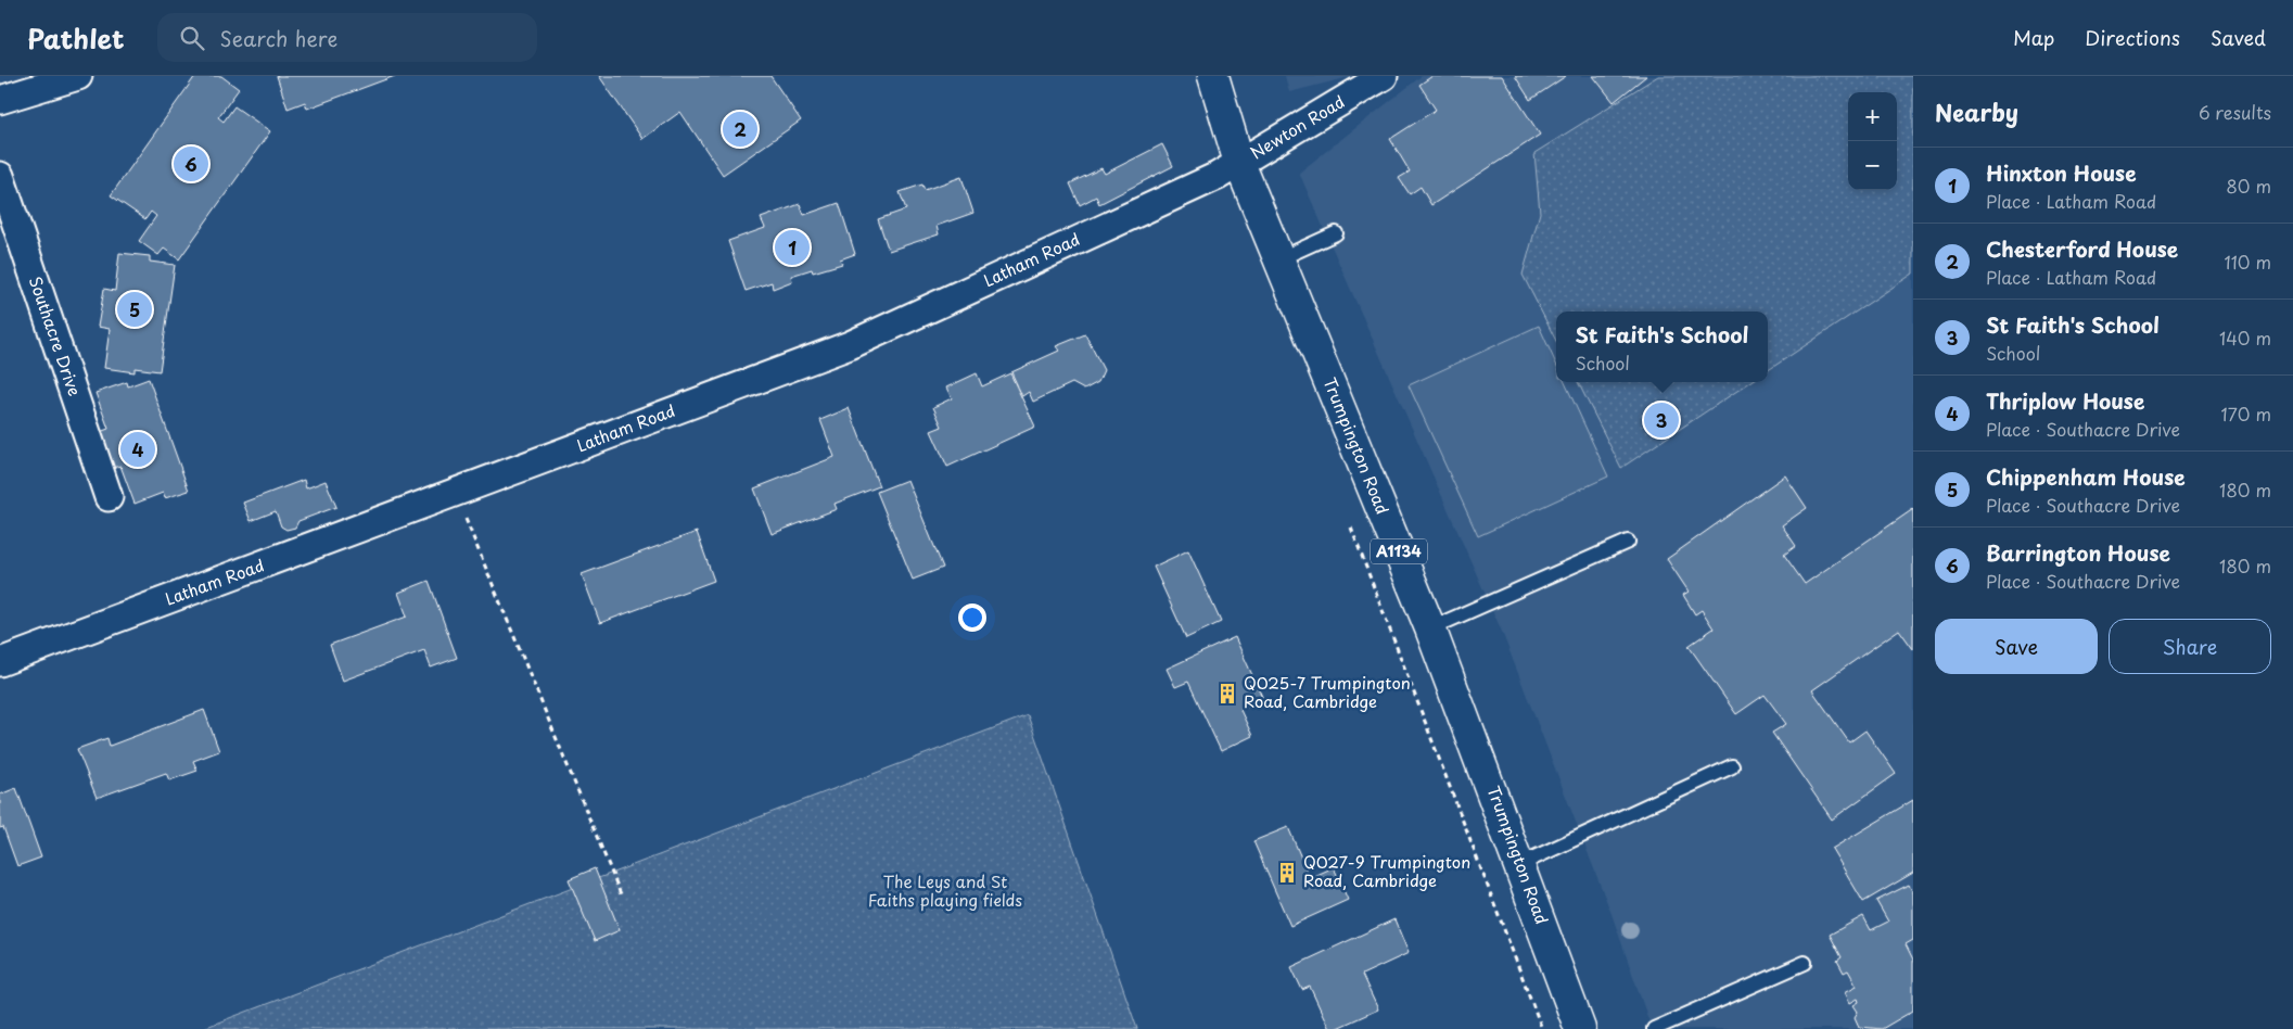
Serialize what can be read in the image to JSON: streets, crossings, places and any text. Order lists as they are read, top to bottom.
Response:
{
  "streets": {
    "main road": ["Trumpington Road", "A1134"],
    "street": ["Newton Road", "Latham Road", "Southacre Drive"]
  },
  "crossings": [
    ["Newton Road", "Latham Road"],
    ["Newton Road", "Trumpington Road"],
    ["Latham Road", "Trumpington Road"]
  ],
  "parks": ["The Leys and St Faiths playing fields"],
  "places": {
    "building": ["Q025-7 Trumpington Road, Cambridge", "Q027-9 Trumpington Road, Cambridge"]
  },
  "page": {
    "header": "Pathlet",
    "search": "Search here",
    "nav": ["Map", "Directions", "Saved"],
    "heading": ["Nearby", "6 results"],
    "map_buttons": ["+", "−"],
    "pins": [
      "2",
      "6",
      "1",
      "5",
      "3",
      "4"
    ],
    "list": [
      {
        "mark": "1",
        "name": "Hinxton House",
        "note": "Place · Latham Road",
        "value": "80 m"
      },
      {
        "mark": "2",
        "name": "Chesterford House",
        "note": "Place · Latham Road",
        "value": "110 m"
      },
      {
        "mark": "3",
        "name": "St Faith's School",
        "note": "School",
        "value": "140 m"
      },
      {
        "mark": "4",
        "name": "Thriplow House",
        "note": "Place · Southacre Drive",
        "value": "170 m"
      },
      {
        "mark": "5",
        "name": "Chippenham House",
        "note": "Place · Southacre Drive",
        "value": "180 m"
      },
      {
        "mark": "6",
        "name": "Barrington House",
        "note": "Place · Southacre Drive",
        "value": "180 m"
      }
    ],
    "popup": ["St Faith's School", "School"],
    "buttons": ["Save", "Share"]
  }
}
